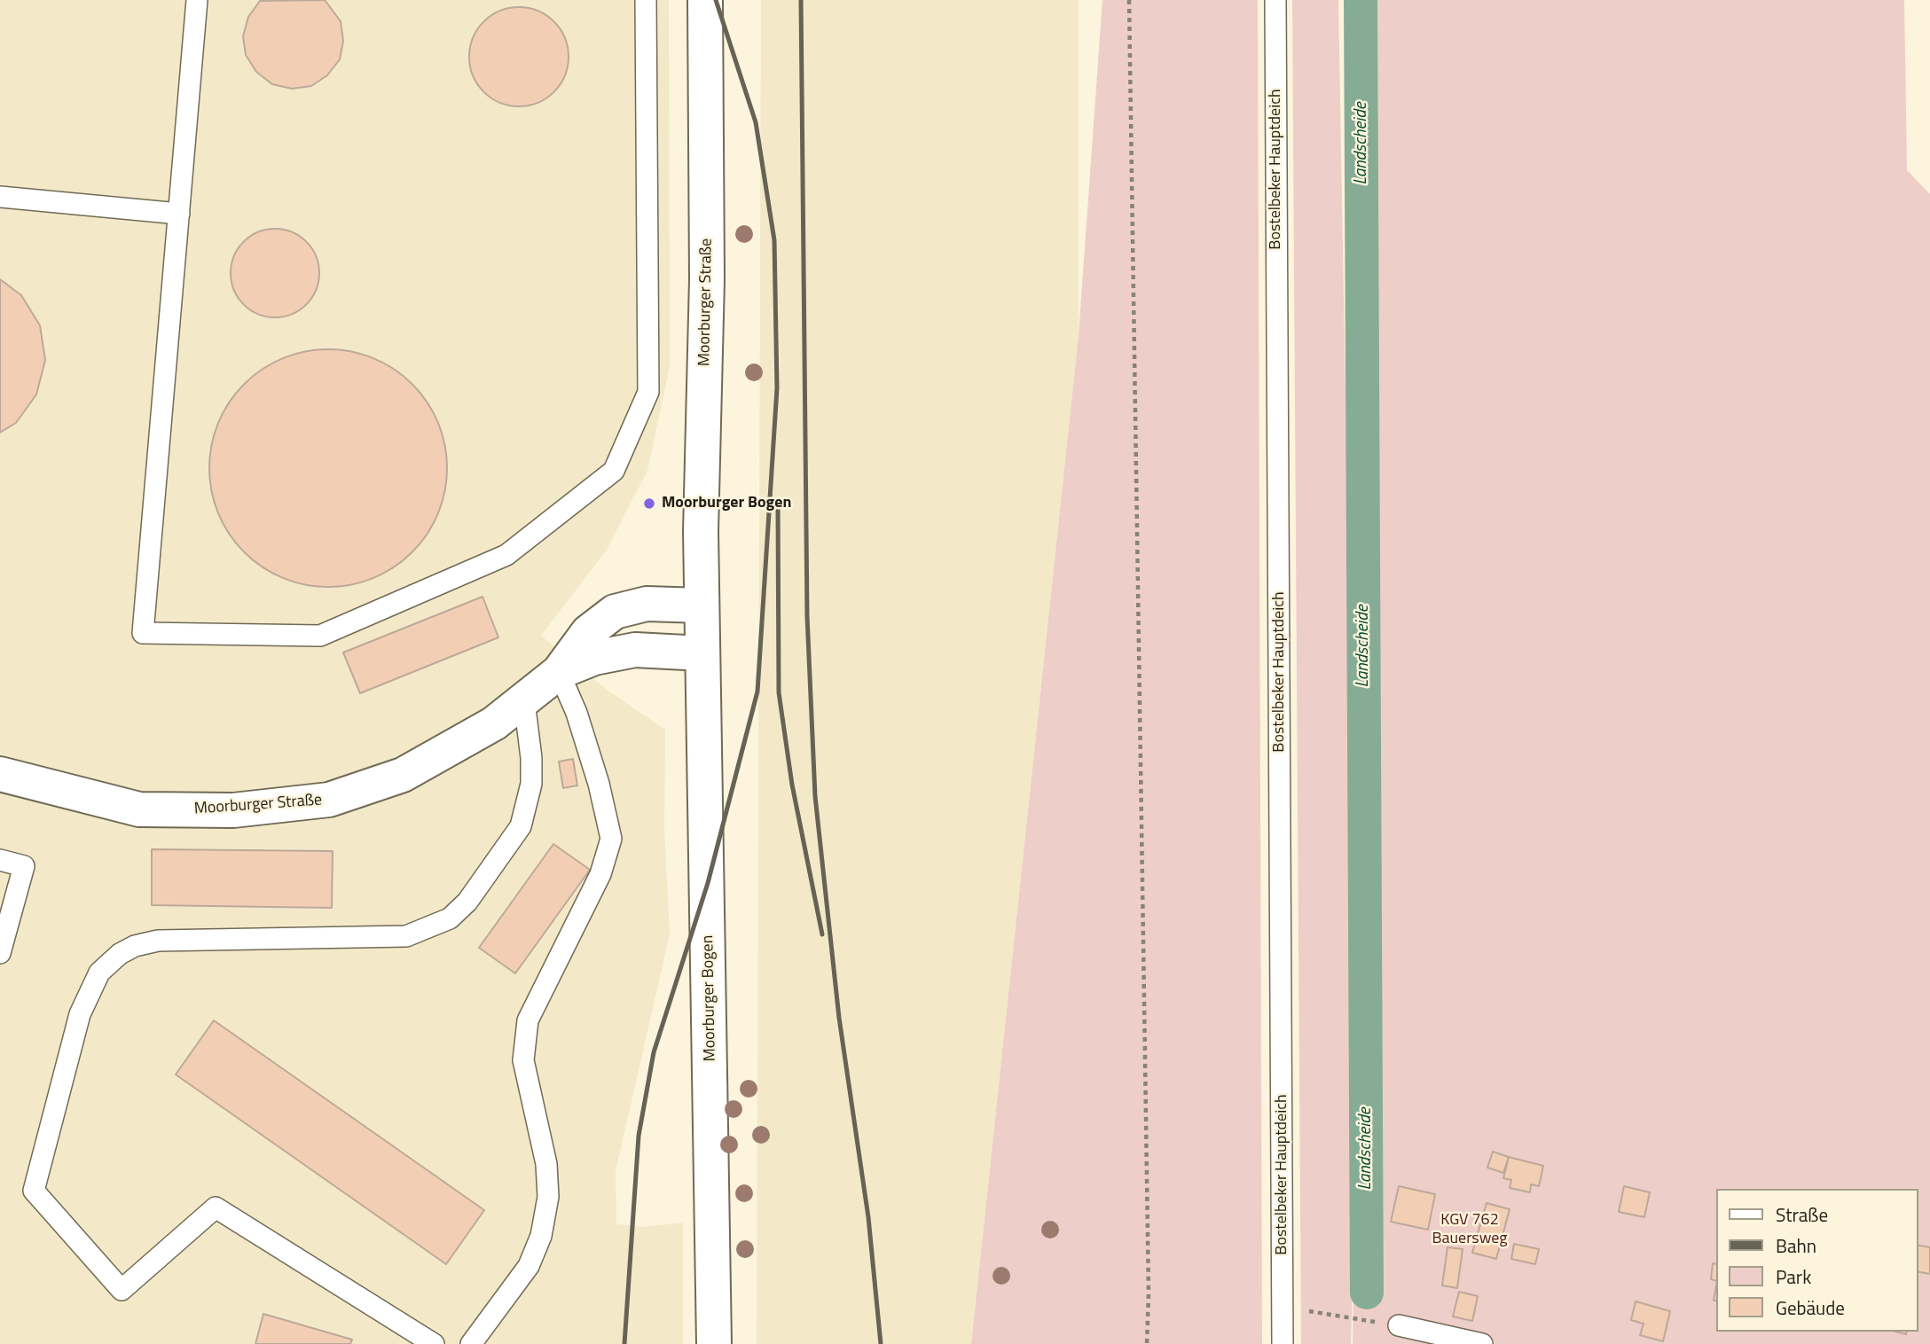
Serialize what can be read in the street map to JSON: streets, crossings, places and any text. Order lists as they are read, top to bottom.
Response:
{
  "streets": {
    "main road": ["Moorburger Straße", "Moorburger Bogen"],
    "lane": ["Bostelbeker Hauptdeich"]
  },
  "crossings": [
    ["Moorburger Straße", "Moorburger Bogen"]
  ],
  "water": ["Landscheide"],
  "parks": ["KGV 762 Bauersweg"],
  "places": ["Moorburger Bogen"],
  "legend": [
    "Straße",
    "Bahn",
    "Park",
    "Gebäude"
  ]
}
